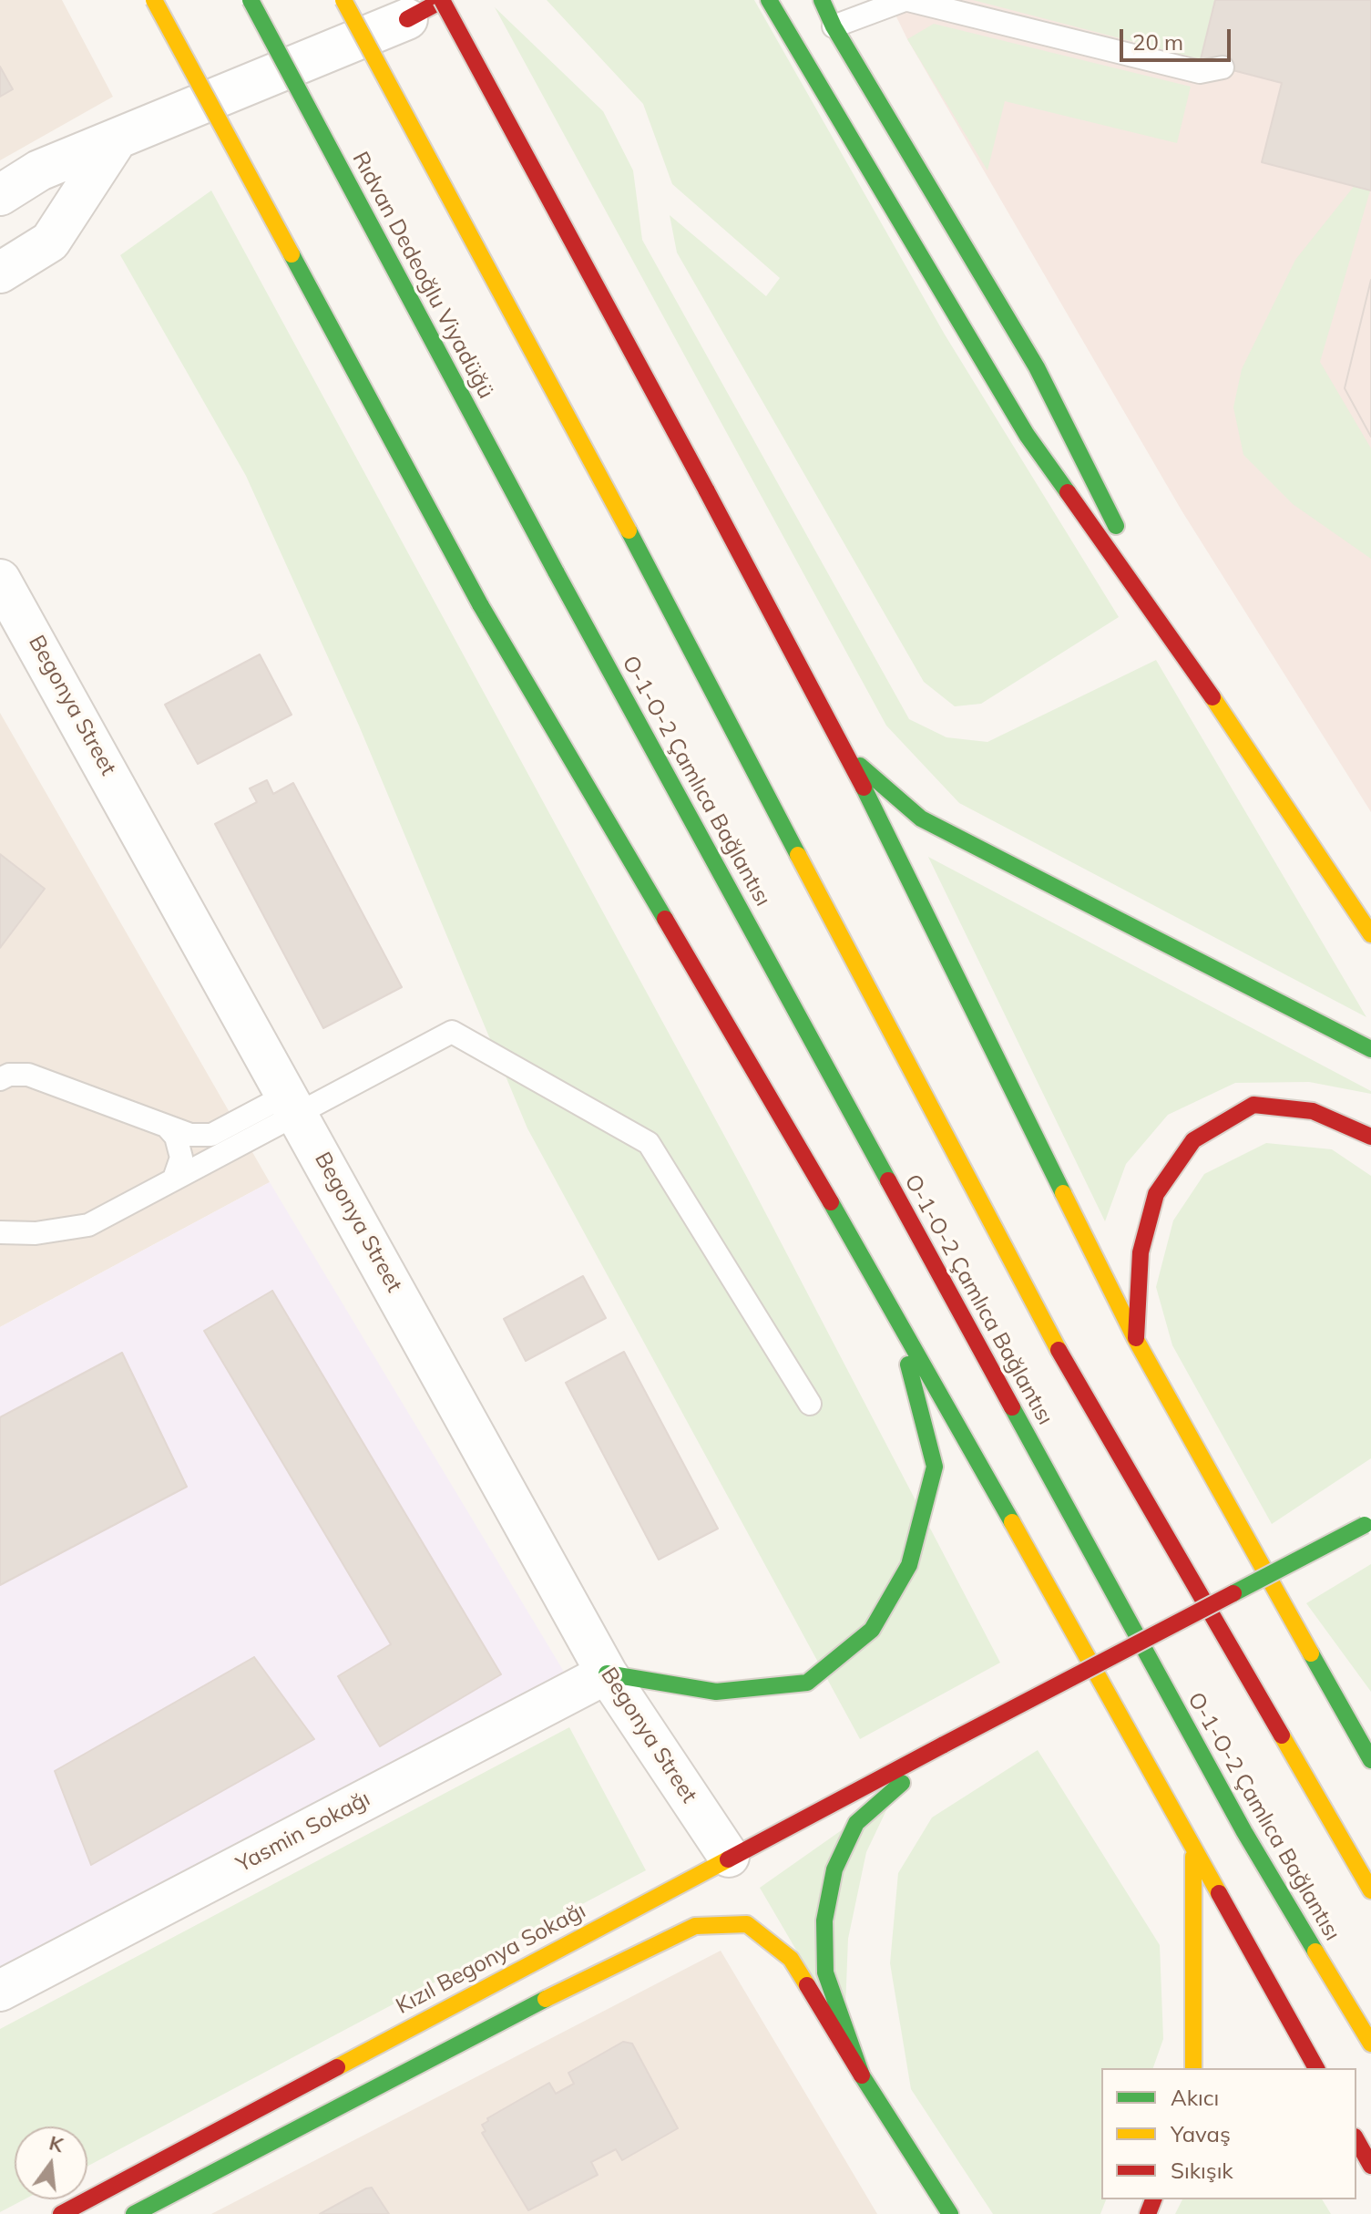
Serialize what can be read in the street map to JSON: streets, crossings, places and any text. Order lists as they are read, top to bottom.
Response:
{
  "streets": {
    "main road": ["Rıdvan Dedeoğlu Viyadüğü", "O-1-O-2 Çamlıca Bağlantısı", "Kızıl Begonya Sokağı"],
    "street": ["Begonya Street", "Yasmin Sokağı"]
  },
  "crossings": [
    ["Rıdvan Dedeoğlu Viyadüğü", "O-1-O-2 Çamlıca Bağlantısı"],
    ["Begonya Street", "Yasmin Sokağı"],
    ["Begonya Street", "Kızıl Begonya Sokağı"]
  ],
  "legend": ["Akıcı", "Yavaş", "Sıkışık"],
  "scale_bar": "20 m",
  "north": "top"
}
